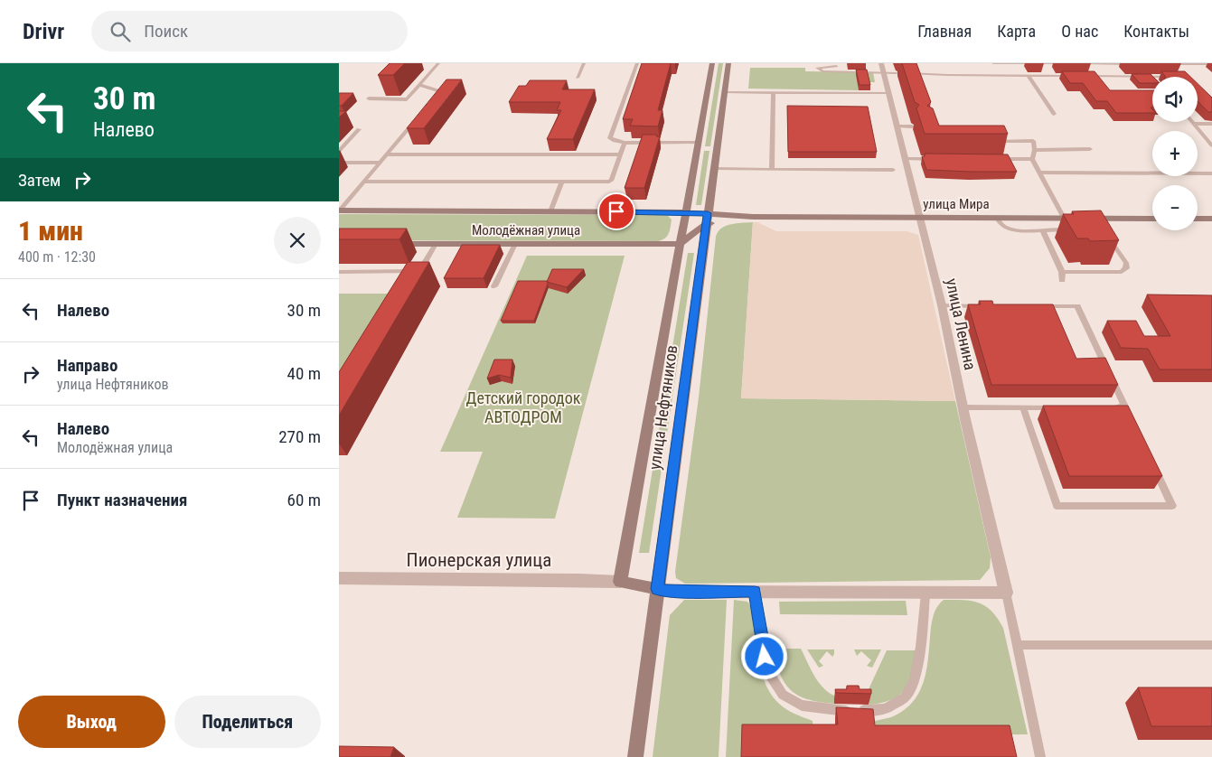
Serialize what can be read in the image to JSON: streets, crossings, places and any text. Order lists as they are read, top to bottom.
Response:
{
  "streets": {
    "main road": ["улица Мира", "Молодёжная улица", "улица Нефтяников"],
    "street": ["улица Ленина", "Пионерская улица"]
  },
  "crossings": [
    ["улица Мира", "Молодёжная улица"],
    ["улица Мира", "улица Ленина"],
    ["улица Мира", "улица Нефтяников"],
    ["Молодёжная улица", "улица Нефтяников"],
    ["улица Нефтяников", "Пионерская улица"]
  ],
  "parks": ["Детский городок АВТОДРОМ"],
  "page": {
    "header": "Drivr",
    "search": "Поиск",
    "nav": [
      "Главная",
      "Карта",
      "О нас",
      "Контакты"
    ],
    "turn": ["30 m", "Налево"],
    "map_buttons": ["+", "−"],
    "then": "Затем",
    "heading": ["1 мин", "400 m · 12:30"],
    "list": [
      {
        "name": "Налево",
        "value": "30 m"
      },
      {
        "name": "Направо",
        "note": "улица Нефтяников",
        "value": "40 m"
      },
      {
        "name": "Налево",
        "note": "Молодёжная улица",
        "value": "270 m"
      },
      {
        "name": "Пункт назначения",
        "value": "60 m"
      }
    ],
    "buttons": ["Выход", "Поделиться"]
  }
}
